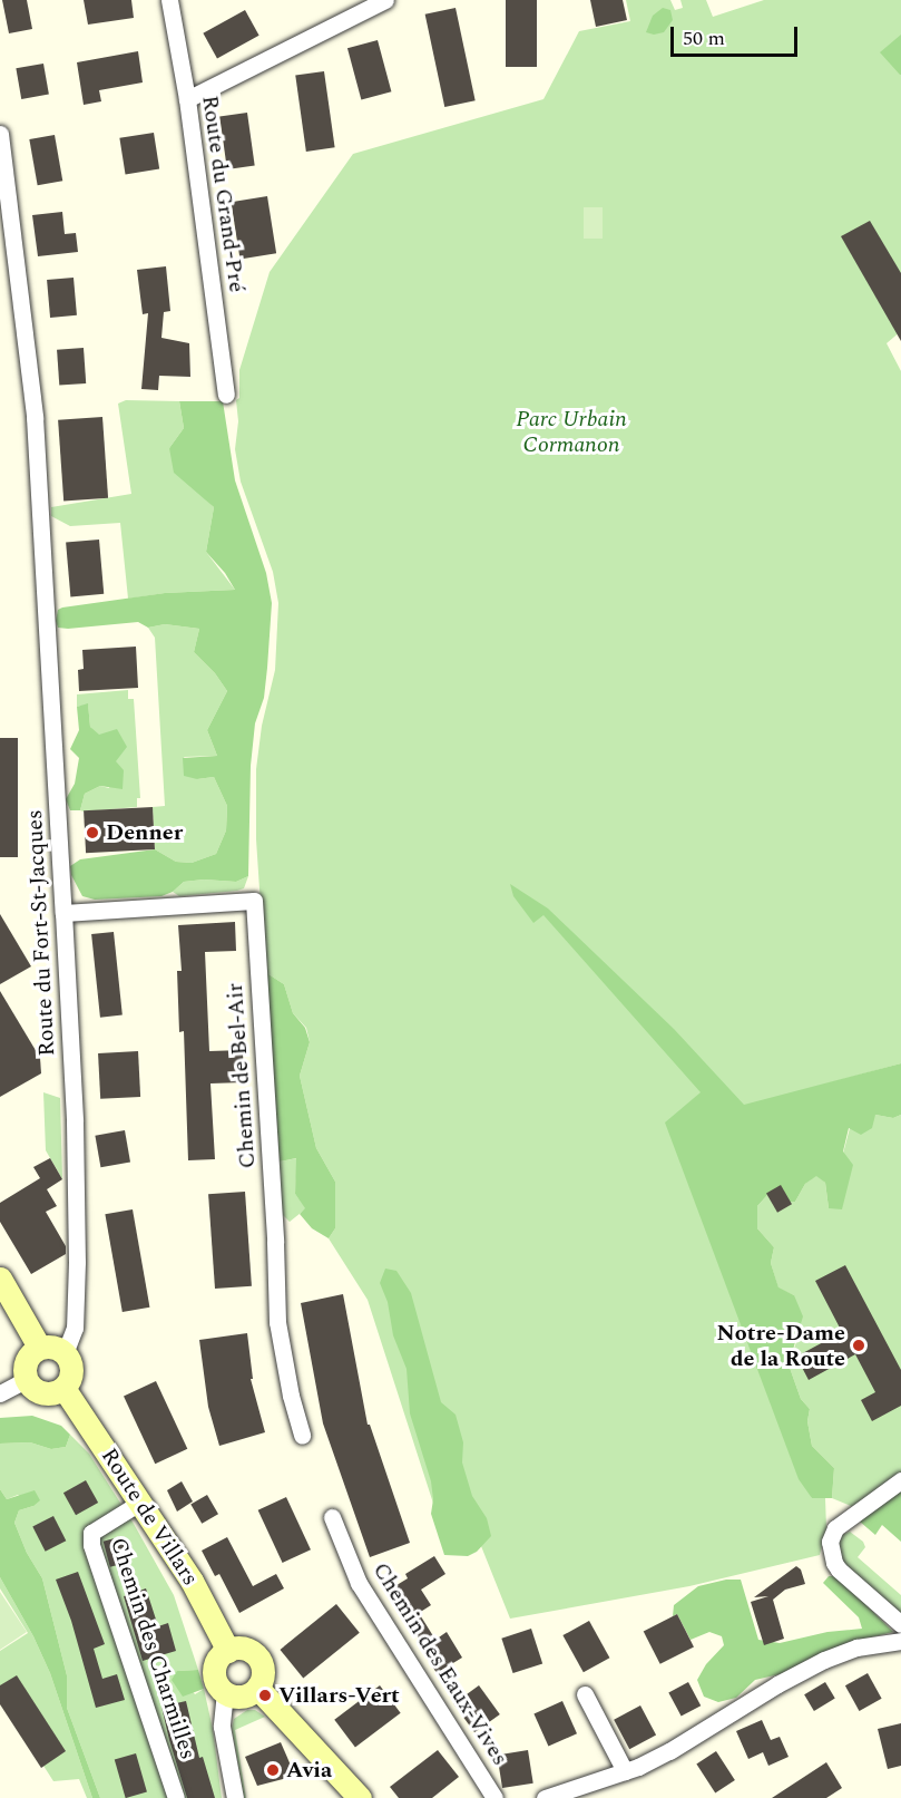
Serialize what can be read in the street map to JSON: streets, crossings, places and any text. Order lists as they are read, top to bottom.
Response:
{
  "streets": {
    "main road": ["Route de Villars"],
    "street": [
      "Route du Grand-Pré",
      "Route du Fort-St-Jacques",
      "Chemin de Bel-Air",
      "Chemin des Charmilles",
      "Chemin des Eaux-Vives"
    ]
  },
  "crossings": [
    ["Route du Fort-St-Jacques", "Chemin de Bel-Air"],
    ["Route du Fort-St-Jacques", "Route de Villars"],
    ["Route de Villars", "Chemin des Charmilles"]
  ],
  "parks": ["Parc Urbain Cormanon"],
  "places": [
    "Denner",
    "Notre-Dame de la Route",
    "Villars-Vert",
    "Avia"
  ],
  "scale_bar": "50 m"
}
